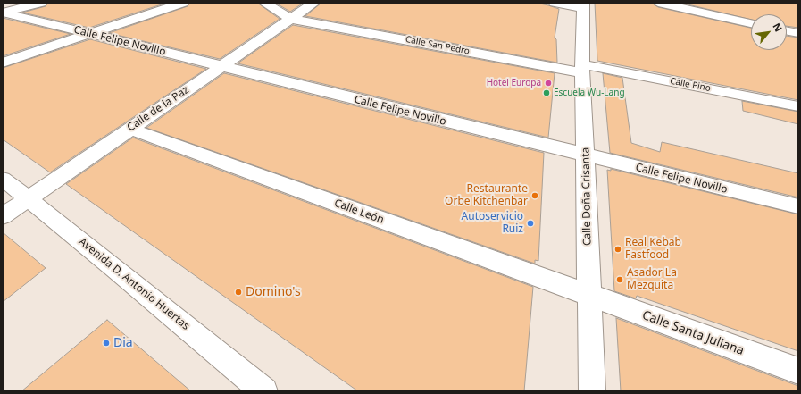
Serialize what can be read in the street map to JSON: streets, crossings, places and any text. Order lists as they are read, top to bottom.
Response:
{
  "streets": {
    "street": [
      "Calle Felipe Novillo",
      "Calle San Pedro",
      "Calle Pino",
      "Calle de la Paz",
      "Calle Doña Crisanta",
      "Calle León",
      "Avenida D. Antonio Huertas",
      "Calle Santa Juliana"
    ]
  },
  "crossings": [
    ["Calle Felipe Novillo", "Calle de la Paz"],
    ["Calle Felipe Novillo", "Calle Doña Crisanta"],
    ["Calle San Pedro", "Calle Pino"],
    ["Calle San Pedro", "Calle de la Paz"],
    ["Calle San Pedro", "Calle Doña Crisanta"],
    ["Calle Pino", "Calle Doña Crisanta"],
    ["Calle de la Paz", "Calle León"],
    ["Calle de la Paz", "Avenida D. Antonio Huertas"],
    ["Calle Doña Crisanta", "Calle León"],
    ["Calle Doña Crisanta", "Calle Santa Juliana"],
    ["Calle León", "Calle Santa Juliana"]
  ],
  "places": [
    "Hotel Europa",
    "Escuela Wu-Lang",
    "Restaurante Orbe Kitchenbar",
    "Autoservicio Ruiz",
    "Real Kebab Fastfood",
    "Asador La Mezquita",
    "Domino's",
    "Dia"
  ],
  "north": "top right"
}
